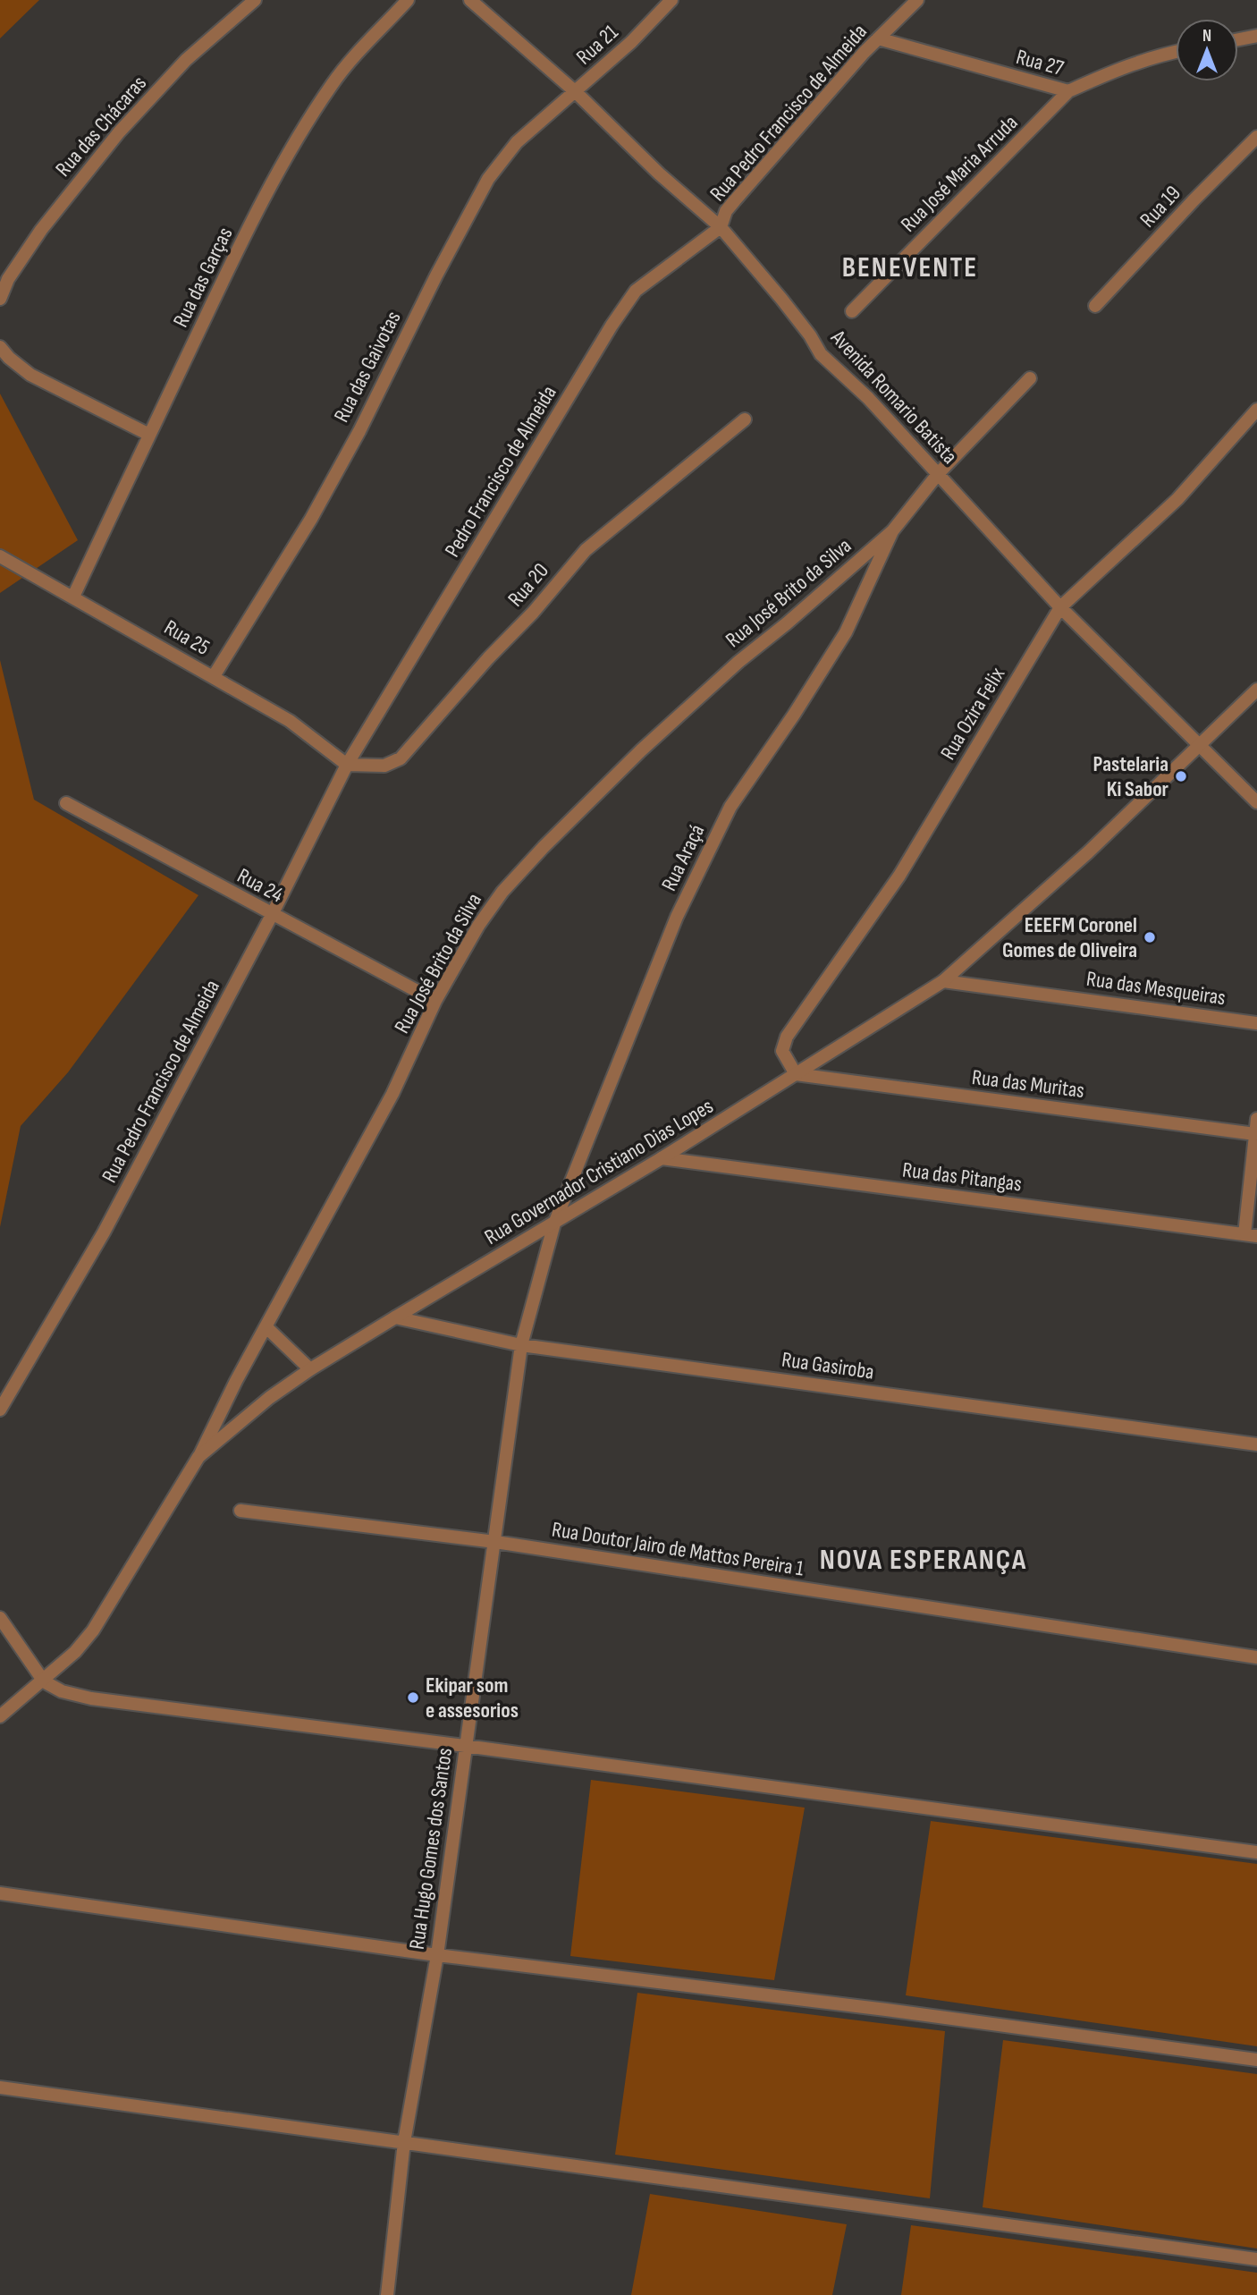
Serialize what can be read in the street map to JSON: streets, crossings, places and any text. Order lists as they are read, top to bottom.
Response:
{
  "streets": {
    "street": [
      "Rua 21",
      "Rua 27",
      "Rua Pedro Francisco de Almeida",
      "Rua das Chácaras",
      "Rua José Maria Arruda",
      "Rua 19",
      "Rua das Garças",
      "Rua das Gaivotas",
      "Avenida Romario Batista",
      "Pedro Francisco de Almeida",
      "Rua 20",
      "Rua José Brito da Silva",
      "Rua 25",
      "Rua Ozira Felix",
      "Rua Araçá",
      "Rua 24",
      "Rua das Mesqueiras",
      "Rua das Muritas",
      "Rua Governador Cristiano Dias Lopes",
      "Rua das Pitangas",
      "Rua Gasiroba",
      "Rua Doutor Jairo de Mattos Pereira 1",
      "Rua Hugo Gomes dos Santos"
    ]
  },
  "crossings": [
    ["Rua 21", "Rua das Gaivotas"],
    ["Rua 21", "Avenida Romario Batista"],
    ["Rua 27", "Rua Pedro Francisco de Almeida"],
    ["Rua 27", "Rua José Maria Arruda"],
    ["Rua Pedro Francisco de Almeida", "Avenida Romario Batista"],
    ["Rua Pedro Francisco de Almeida", "Pedro Francisco de Almeida"],
    ["Rua Pedro Francisco de Almeida", "Rua 20"],
    ["Rua Pedro Francisco de Almeida", "Rua 25"],
    ["Rua Pedro Francisco de Almeida", "Rua 24"],
    ["Rua das Garças", "Rua 25"],
    ["Rua das Gaivotas", "Avenida Romario Batista"],
    ["Rua das Gaivotas", "Rua 25"],
    ["Avenida Romario Batista", "Pedro Francisco de Almeida"],
    ["Avenida Romario Batista", "Rua José Brito da Silva"],
    ["Avenida Romario Batista", "Rua Ozira Felix"],
    ["Avenida Romario Batista", "Rua Governador Cristiano Dias Lopes"],
    ["Pedro Francisco de Almeida", "Rua 20"],
    ["Pedro Francisco de Almeida", "Rua 25"],
    ["Rua 20", "Rua 25"],
    ["Rua José Brito da Silva", "Rua Araçá"],
    ["Rua José Brito da Silva", "Rua 24"],
    ["Rua José Brito da Silva", "Rua Governador Cristiano Dias Lopes"],
    ["Rua Ozira Felix", "Rua das Muritas"],
    ["Rua Ozira Felix", "Rua Governador Cristiano Dias Lopes"],
    ["Rua Araçá", "Rua Governador Cristiano Dias Lopes"],
    ["Rua Araçá", "Rua Hugo Gomes dos Santos"],
    ["Rua das Mesqueiras", "Rua Governador Cristiano Dias Lopes"],
    ["Rua das Muritas", "Rua Governador Cristiano Dias Lopes"],
    ["Rua Governador Cristiano Dias Lopes", "Rua das Pitangas"],
    ["Rua Governador Cristiano Dias Lopes", "Rua Gasiroba"],
    ["Rua Governador Cristiano Dias Lopes", "Rua Hugo Gomes dos Santos"],
    ["Rua Gasiroba", "Rua Hugo Gomes dos Santos"],
    ["Rua Doutor Jairo de Mattos Pereira 1", "Rua Hugo Gomes dos Santos"]
  ],
  "districts": ["BENEVENTE", "NOVA ESPERANÇA"],
  "places": ["Pastelaria Ki Sabor", "EEEFM Coronel Gomes de Oliveira", "Ekipar som e assesorios"],
  "north": "top"
}
